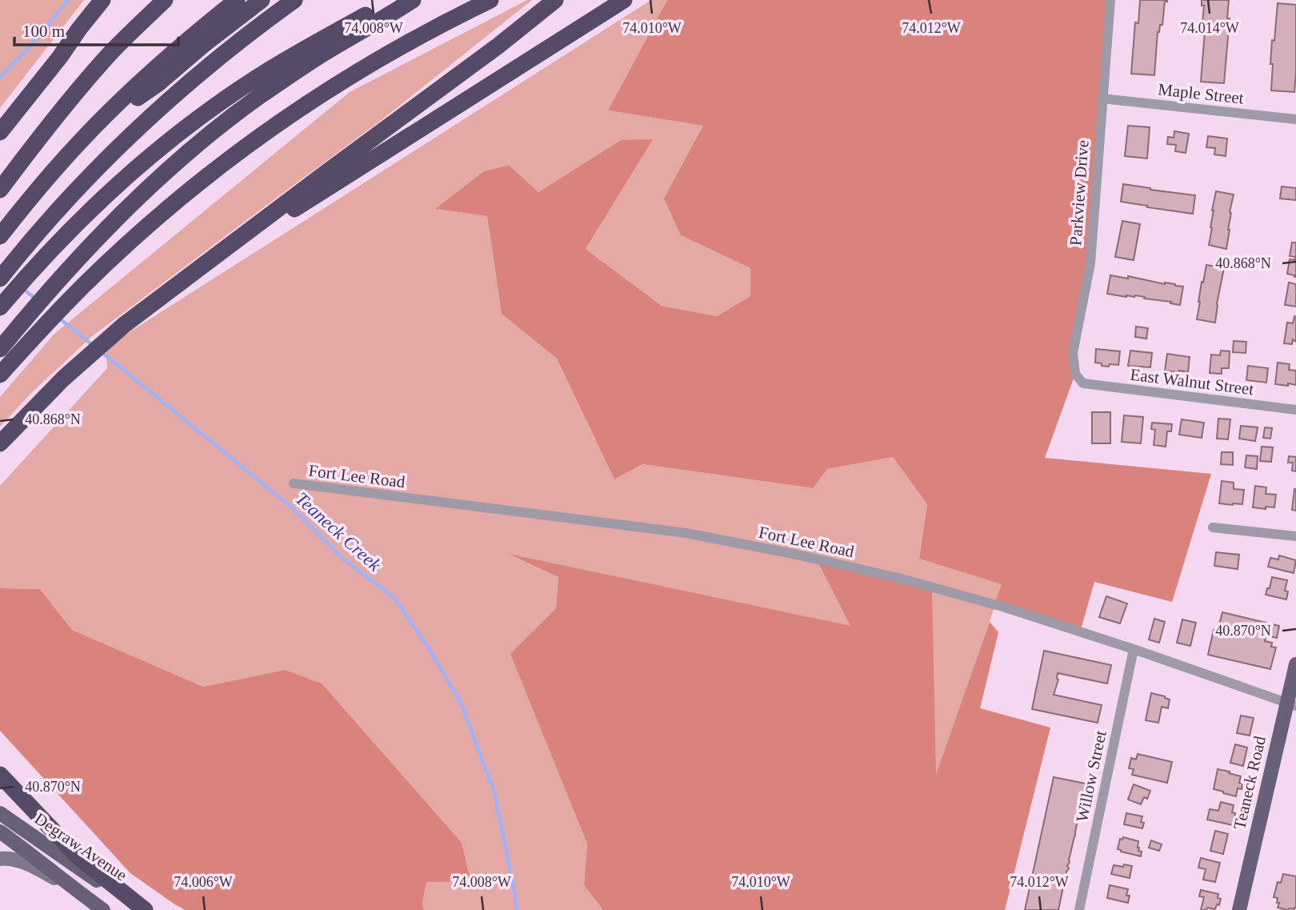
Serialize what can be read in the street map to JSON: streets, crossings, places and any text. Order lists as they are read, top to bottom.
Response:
{
  "streets": {
    "main road": ["Teaneck Road", "Degraw Avenue"],
    "street": [
      "Maple Street",
      "Parkview Drive",
      "East Walnut Street",
      "Fort Lee Road",
      "Willow Street"
    ]
  },
  "crossings": [
    ["Maple Street", "Parkview Drive"],
    ["Parkview Drive", "East Walnut Street"],
    ["Fort Lee Road", "Willow Street"],
    ["Fort Lee Road", "Teaneck Road"]
  ],
  "water": ["Teaneck Creek"],
  "scale_bar": "100 m",
  "coordinates": [
    "74.008°W",
    "74.010°W",
    "74.012°W",
    "74.014°W",
    "40.868°N",
    "40.870°N",
    "74.006°W"
  ]
}
